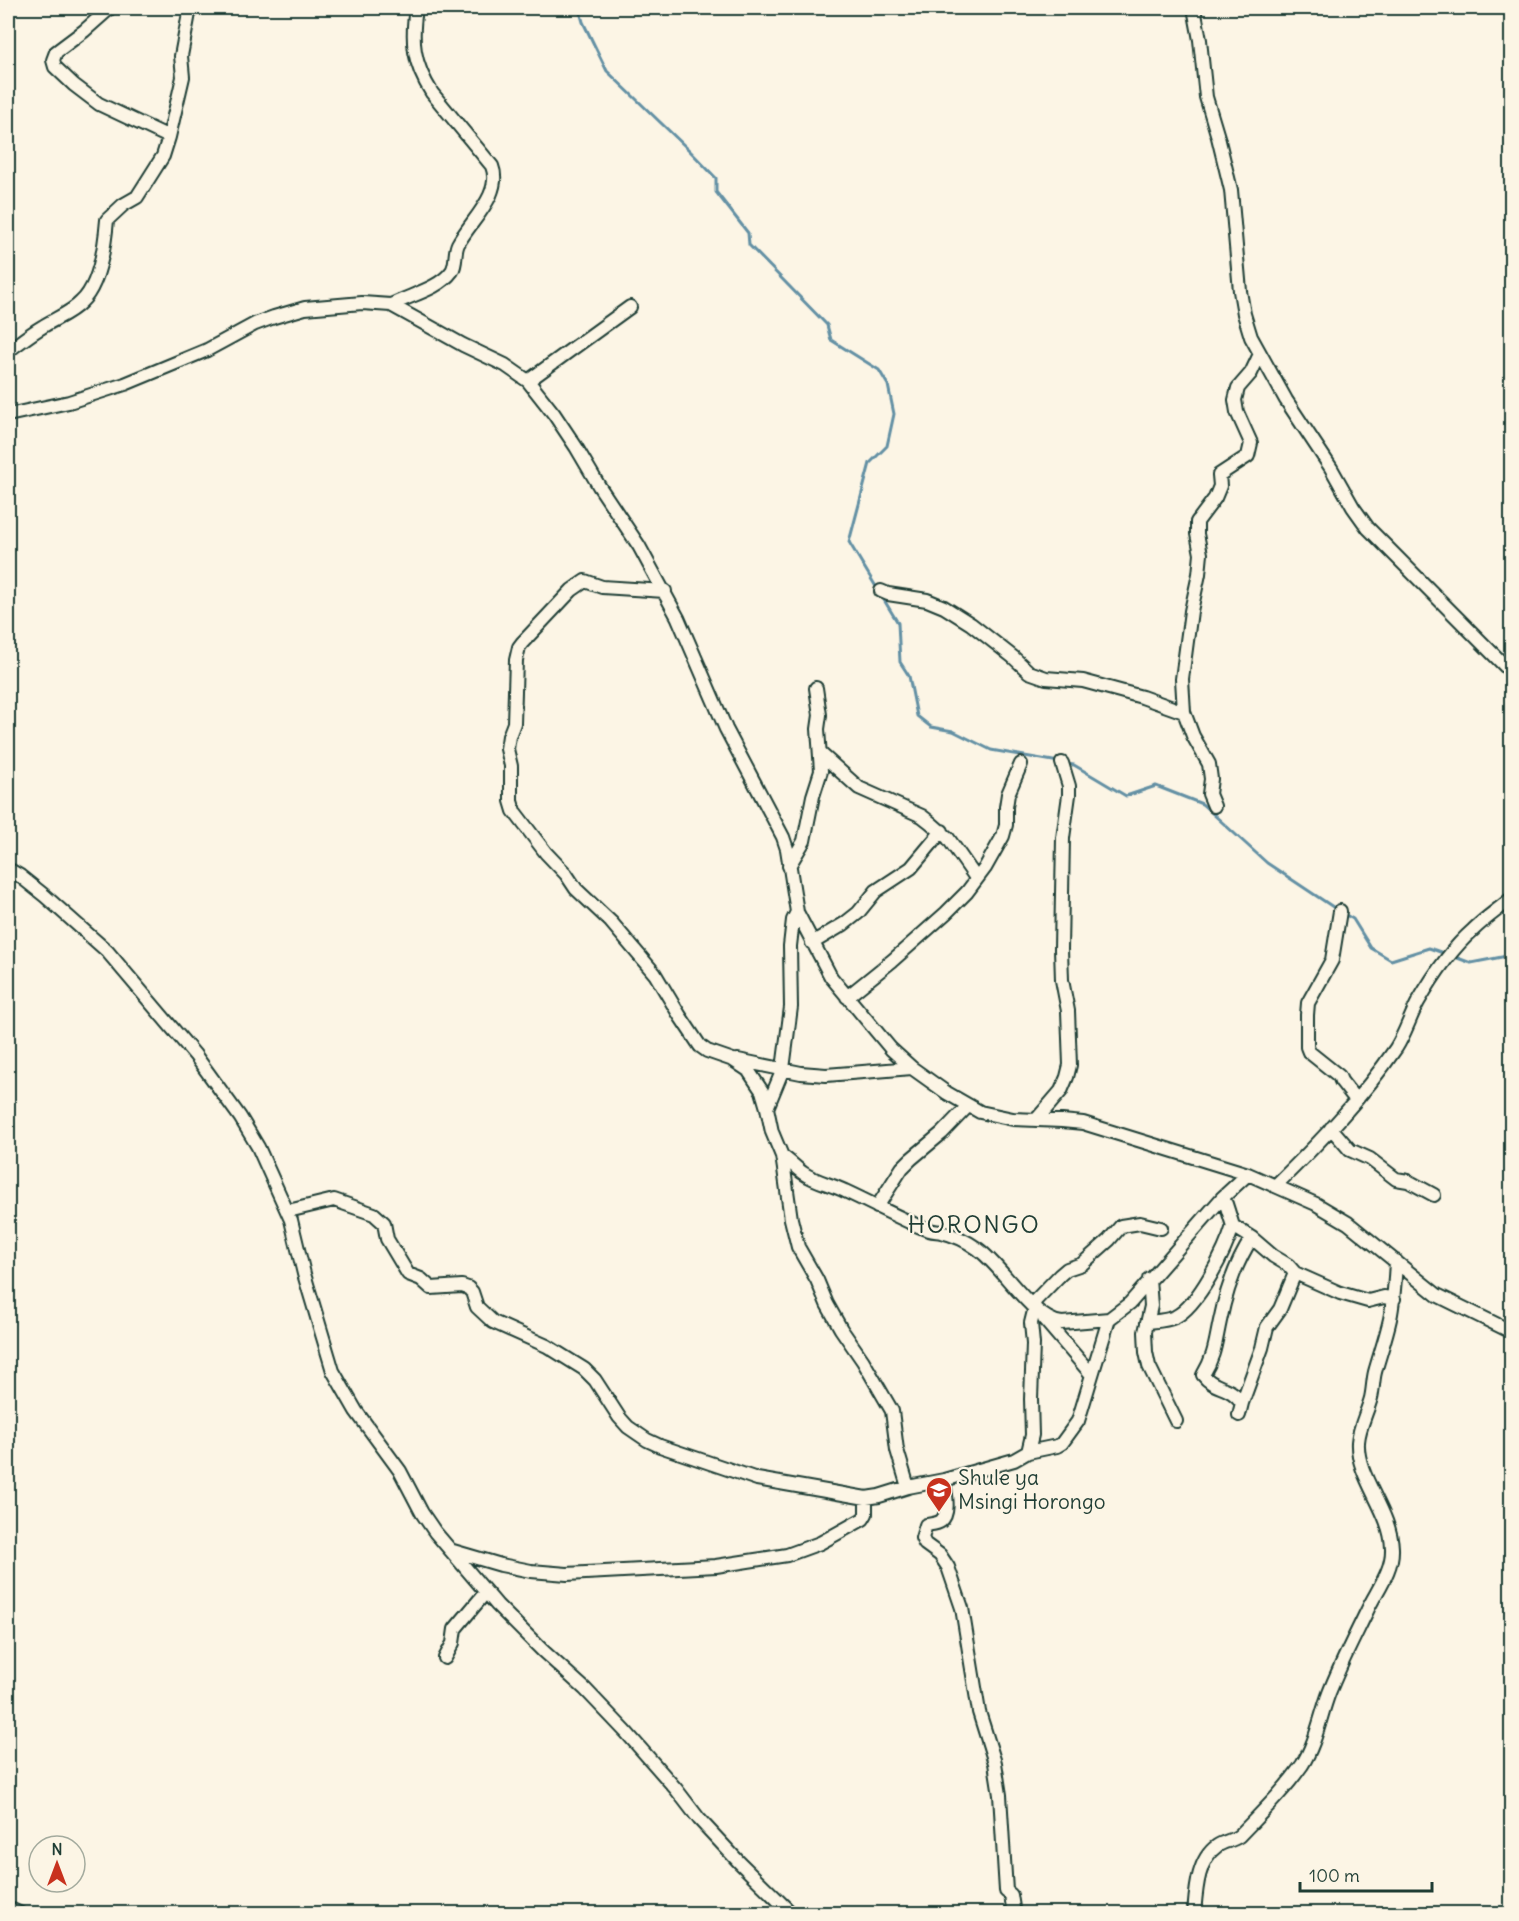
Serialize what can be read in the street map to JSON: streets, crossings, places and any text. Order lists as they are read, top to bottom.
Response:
{
  "districts": ["HORONGO"],
  "places": {
    "school or university": ["Shule ya Msingi Horongo"]
  },
  "scale_bar": "100 m",
  "north": "top"
}
